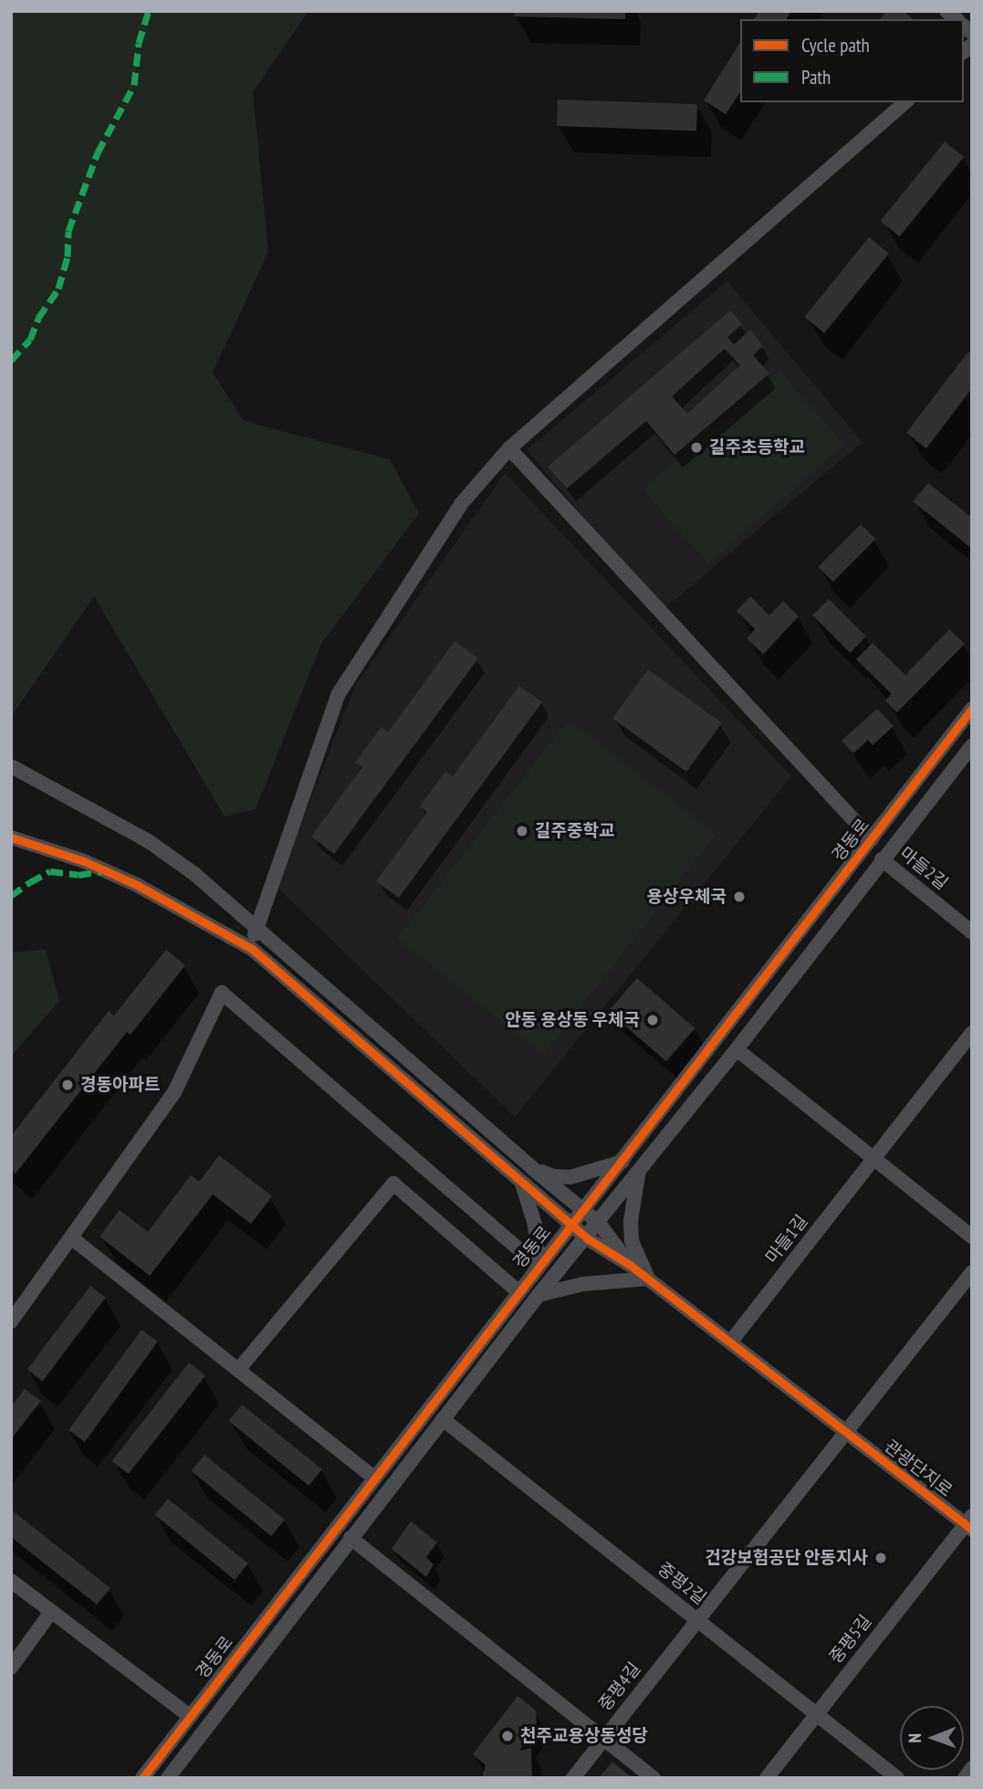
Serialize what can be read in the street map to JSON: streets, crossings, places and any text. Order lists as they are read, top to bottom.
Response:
{
  "streets": {
    "street": [
      "경동로",
      "마들2길",
      "마들1길",
      "관광단지로",
      "중평2길",
      "중평5길",
      "중평4길"
    ]
  },
  "crossings": [
    ["경동로", "마들2길"],
    ["경동로", "중평2길"],
    ["마들1길", "관광단지로"],
    ["관광단지로", "중평5길"],
    ["관광단지로", "중평4길"],
    ["중평2길", "중평5길"],
    ["중평2길", "중평4길"]
  ],
  "places": [
    "길주초등학교",
    "길주중학교",
    "용상우체국",
    "안동 용상동 우체국",
    "경동아파트",
    "건강보험공단 안동지사",
    "천주교용상동성당"
  ],
  "legend": ["Cycle path", "Path"],
  "north": "left"
}
